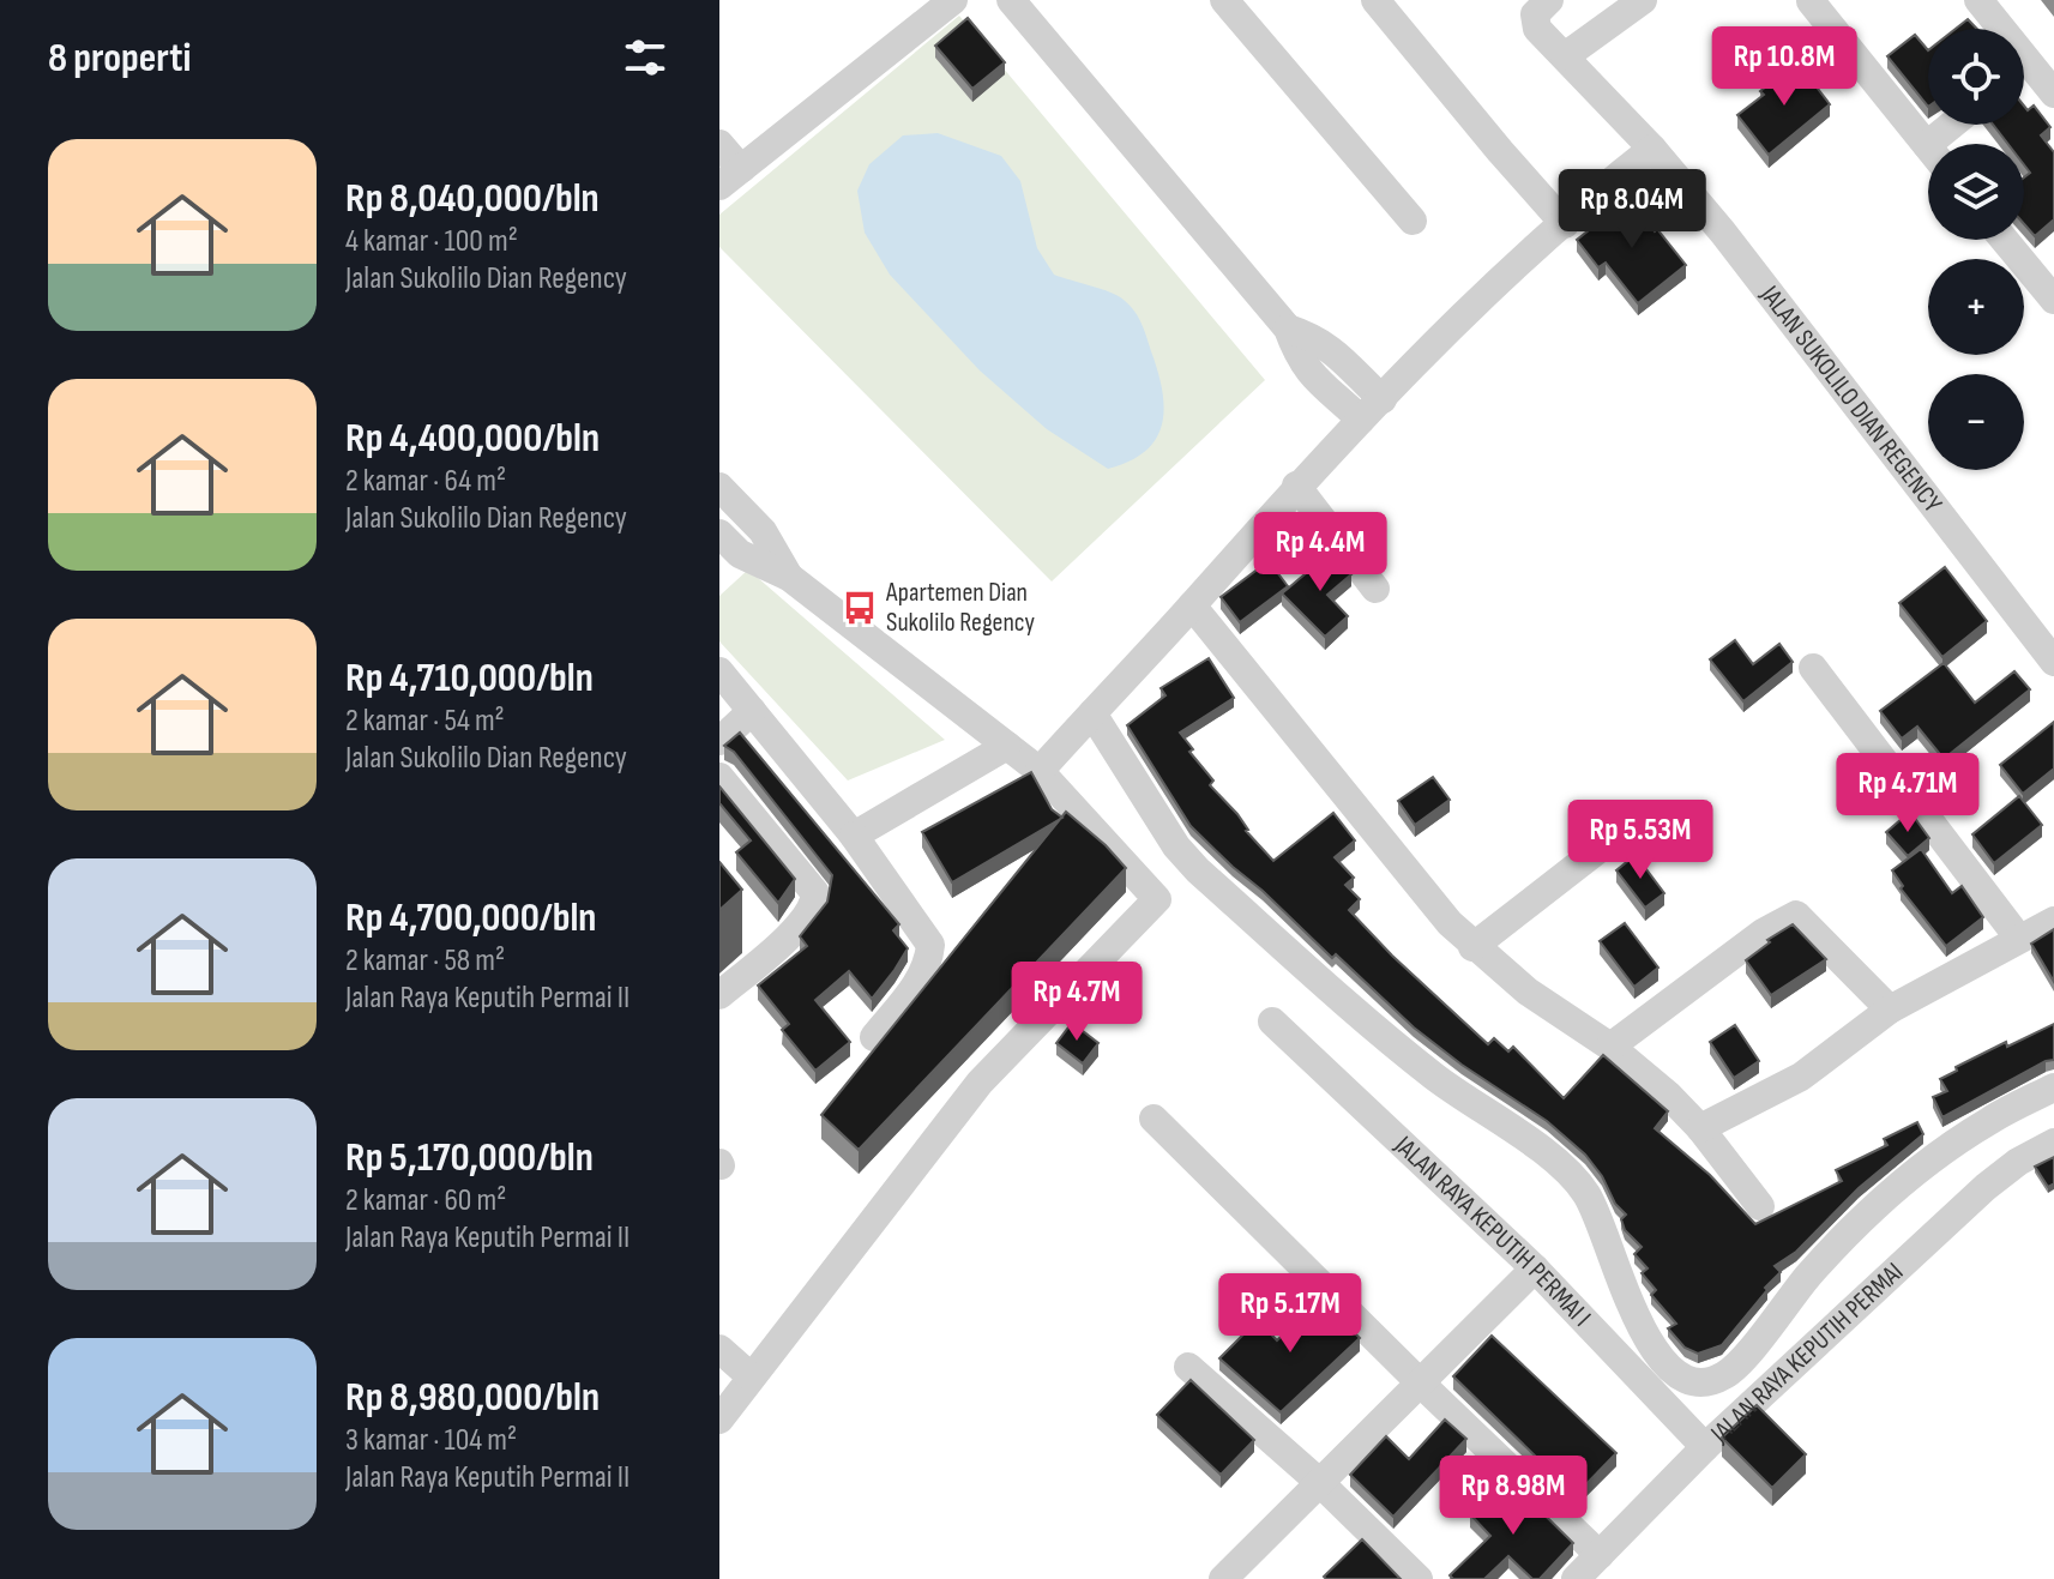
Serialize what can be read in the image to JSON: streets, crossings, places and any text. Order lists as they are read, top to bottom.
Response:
{
  "streets": {
    "street": ["JALAN SUKOLILO DIAN REGENCY", "JALAN RAYA KEPUTIH PERMAI I", "JALAN RAYA KEPUTIH PERMAI"]
  },
  "crossings": [
    ["JALAN RAYA KEPUTIH PERMAI I", "JALAN RAYA KEPUTIH PERMAI"]
  ],
  "places": {
    "bus stop": ["Apartemen Dian Sukolilo Regency"]
  },
  "page": {
    "heading": "8 properti",
    "price": [
      "Rp 10.8M",
      "Rp 8.04M",
      "Rp 4.4M",
      "Rp 4.71M",
      "Rp 5.53M",
      "Rp 4.7M",
      "Rp 5.17M",
      "Rp 8.98M"
    ],
    "map_buttons": ["+", "−"],
    "list": [
      {
        "name": "Rp 8,040,000/bln",
        "note": "4 kamar · 100 m² · Jalan Sukolilo Dian Regency"
      },
      {
        "name": "Rp 4,400,000/bln",
        "note": "2 kamar · 64 m² · Jalan Sukolilo Dian Regency"
      },
      {
        "name": "Rp 4,710,000/bln",
        "note": "2 kamar · 54 m² · Jalan Sukolilo Dian Regency"
      },
      {
        "name": "Rp 4,700,000/bln",
        "note": "2 kamar · 58 m² · Jalan Raya Keputih Permai II"
      },
      {
        "name": "Rp 5,170,000/bln",
        "note": "2 kamar · 60 m² · Jalan Raya Keputih Permai II"
      },
      {
        "name": "Rp 8,980,000/bln",
        "note": "3 kamar · 104 m² · Jalan Raya Keputih Permai II"
      }
    ]
  }
}
